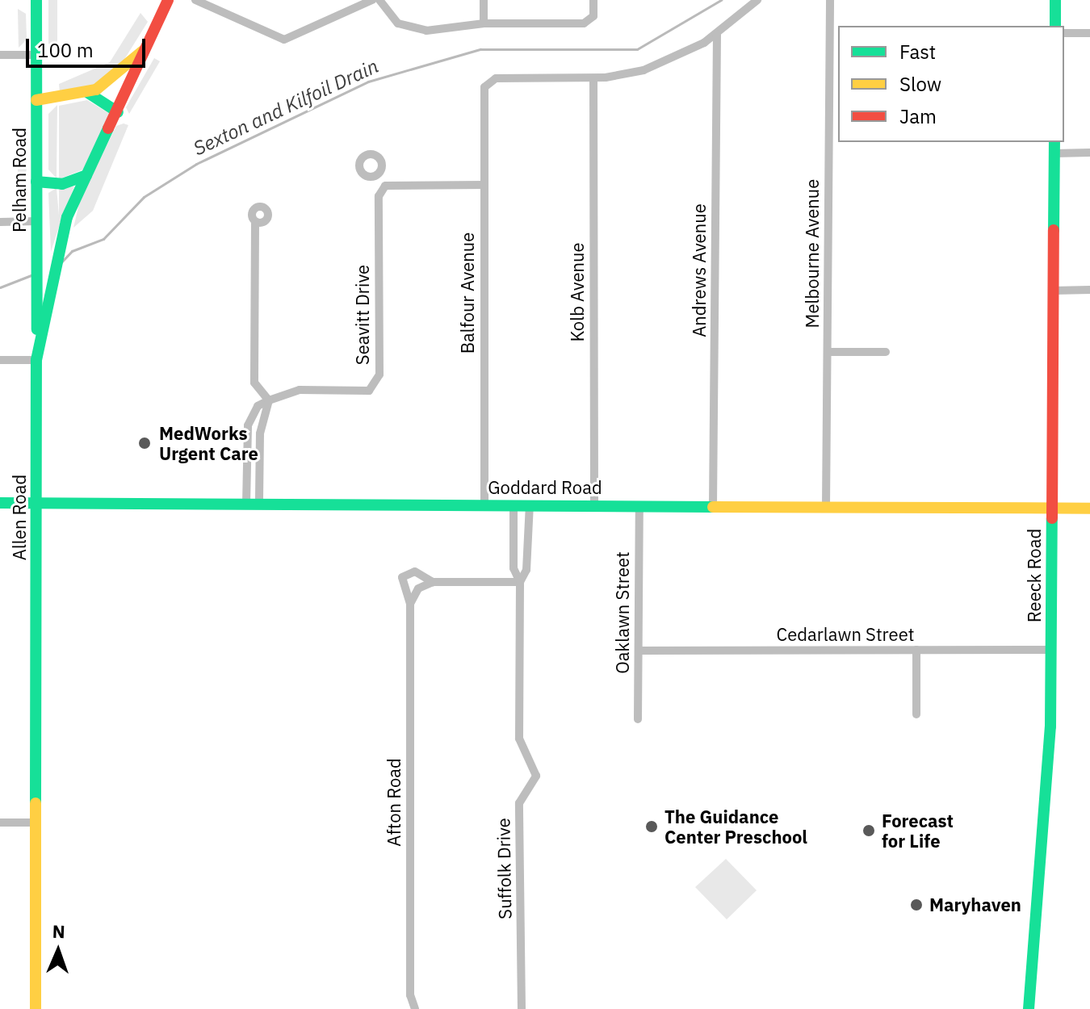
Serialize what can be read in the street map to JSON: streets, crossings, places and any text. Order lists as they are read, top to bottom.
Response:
{
  "streets": {
    "main road": [
      "Pelham Road",
      "Goddard Road",
      "Allen Road",
      "Reeck Road"
    ],
    "street": [
      "Melbourne Avenue",
      "Andrews Avenue",
      "Kolb Avenue",
      "Balfour Avenue",
      "Seavitt Drive",
      "Oaklawn Street",
      "Cedarlawn Street",
      "Afton Road",
      "Suffolk Drive"
    ]
  },
  "crossings": [
    ["Pelham Road", "Allen Road"],
    ["Melbourne Avenue", "Goddard Road"],
    ["Andrews Avenue", "Goddard Road"],
    ["Kolb Avenue", "Balfour Avenue"],
    ["Kolb Avenue", "Goddard Road"],
    ["Balfour Avenue", "Goddard Road"],
    ["Goddard Road", "Allen Road"],
    ["Goddard Road", "Reeck Road"],
    ["Goddard Road", "Oaklawn Street"],
    ["Goddard Road", "Suffolk Drive"],
    ["Reeck Road", "Cedarlawn Street"],
    ["Oaklawn Street", "Cedarlawn Street"]
  ],
  "water": ["Sexton and Kilfoil Drain"],
  "places": [
    "MedWorks Urgent Care",
    "The Guidance Center Preschool",
    "Forecast for Life",
    "Maryhaven"
  ],
  "legend": ["Fast", "Slow", "Jam"],
  "scale_bar": "100 m",
  "north": "top"
}
